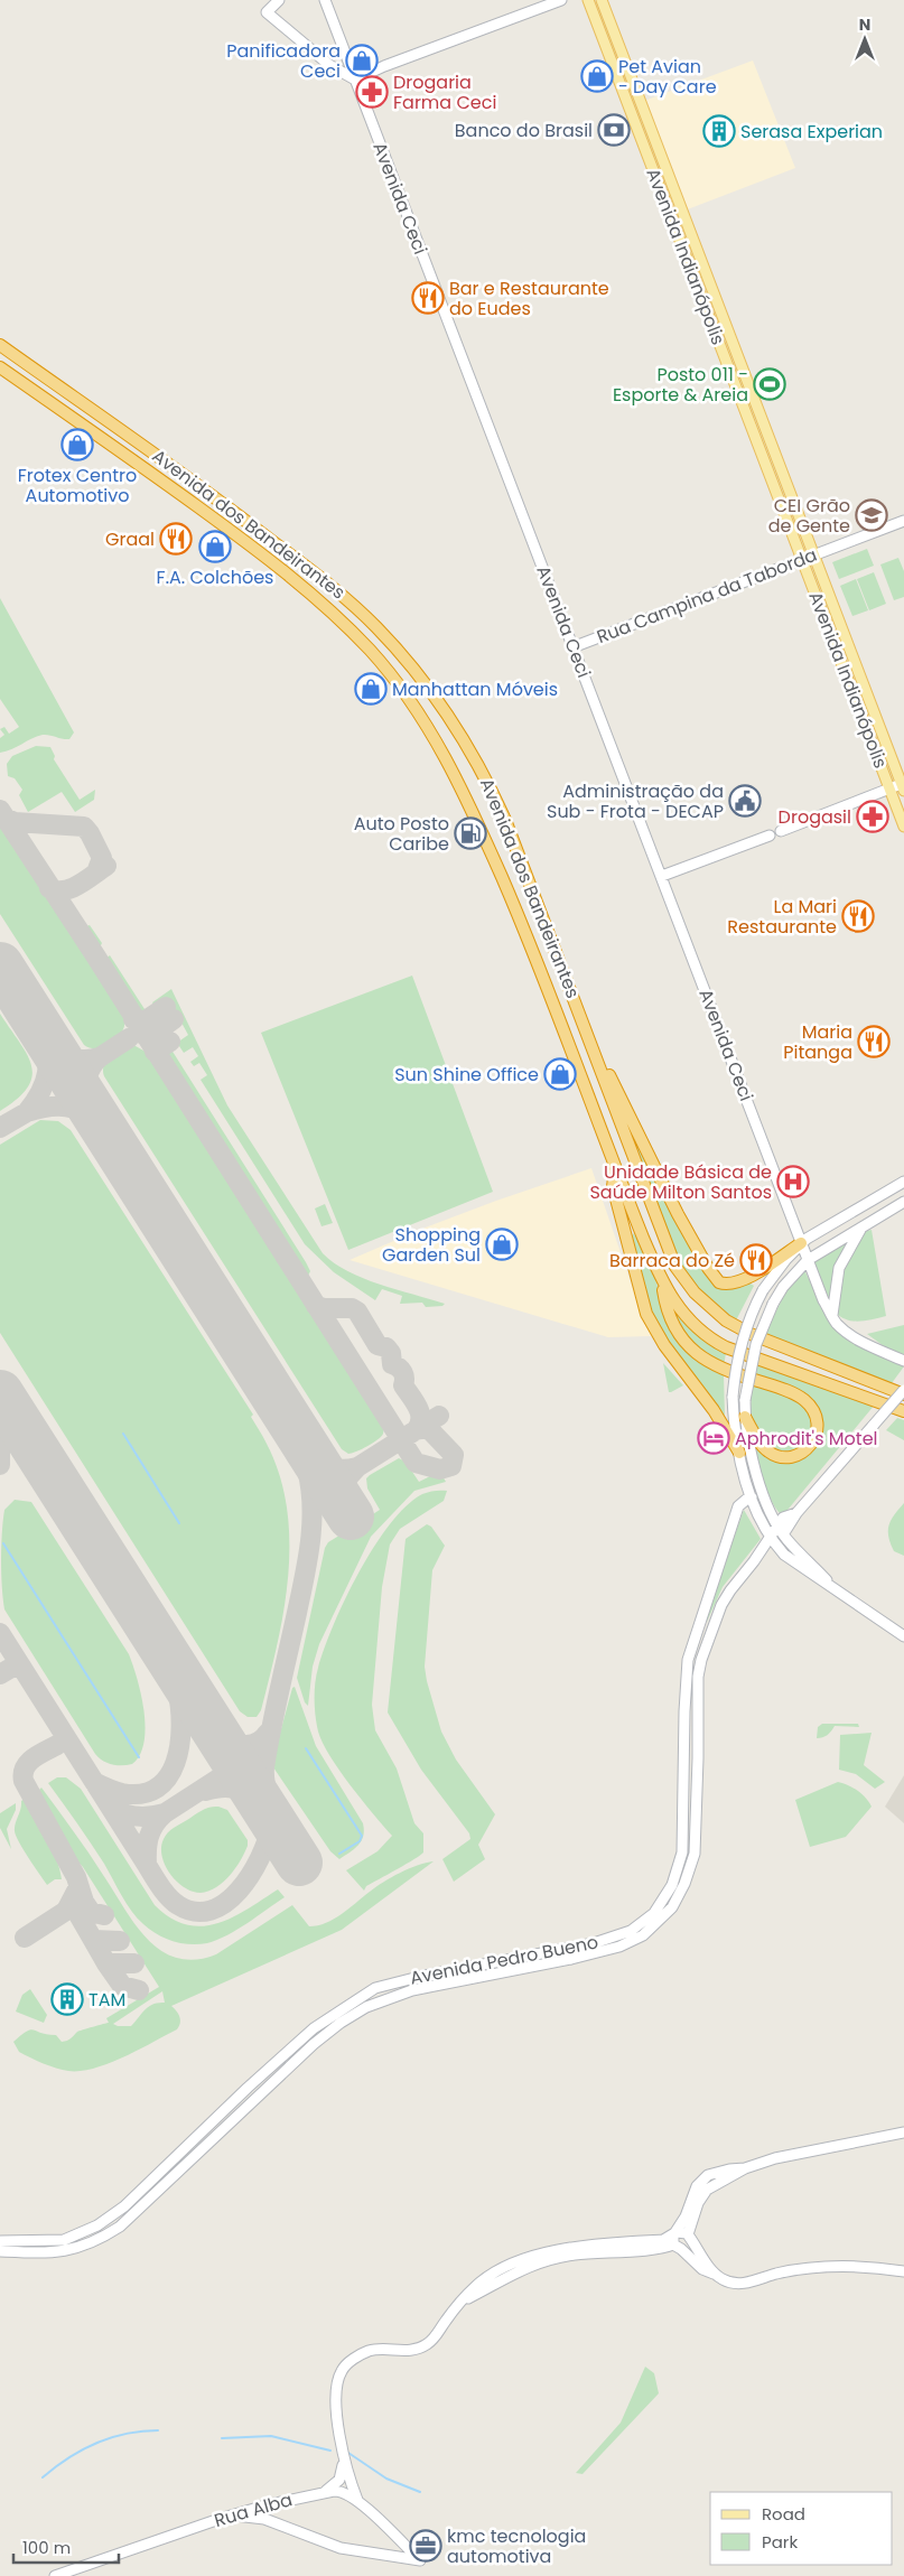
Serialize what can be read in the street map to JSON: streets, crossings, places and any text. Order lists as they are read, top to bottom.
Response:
{
  "streets": {
    "highway": ["Avenida dos Bandeirantes"],
    "main road": ["Avenida Indianópolis"],
    "street": [
      "Avenida Ceci",
      "Rua Campina da Taborda",
      "Avenida Pedro Bueno",
      "Rua Alba"
    ]
  },
  "crossings": [
    ["Avenida Ceci", "Rua Campina da Taborda"],
    ["Avenida Indianópolis", "Rua Campina da Taborda"]
  ],
  "places": {
    "shop": [
      "Panificadora Ceci",
      "Pet Avian - Day Care",
      "Frotex Centro Automotivo",
      "F.A. Colchões",
      "Manhattan Móveis",
      "Sun Shine Office",
      "Shopping Garden Sul"
    ],
    "pharmacy": ["Drogaria Farma Ceci", "Drogasil"],
    "bank": ["Banco do Brasil"],
    "building": ["Serasa Experian", "TAM"],
    "restaurant": [
      "Bar e Restaurante do Eudes",
      "Graal",
      "La Mari Restaurante",
      "Maria Pitanga",
      "Barraca do Zé"
    ],
    "sports": ["Posto 011 - Esporte & Areia"],
    "school or university": ["CEI Grão de Gente"],
    "public building": ["Administração da Sub - Frota - DECAP"],
    "fuel station": ["Auto Posto Caribe"],
    "hospital": ["Unidade Básica de Saúde Milton Santos"],
    "hotel": ["Aphrodit's Motel"],
    "office": ["kmc tecnologia automotiva"]
  },
  "legend": ["Road", "Park"],
  "scale_bar": "100 m",
  "north": "top"
}
